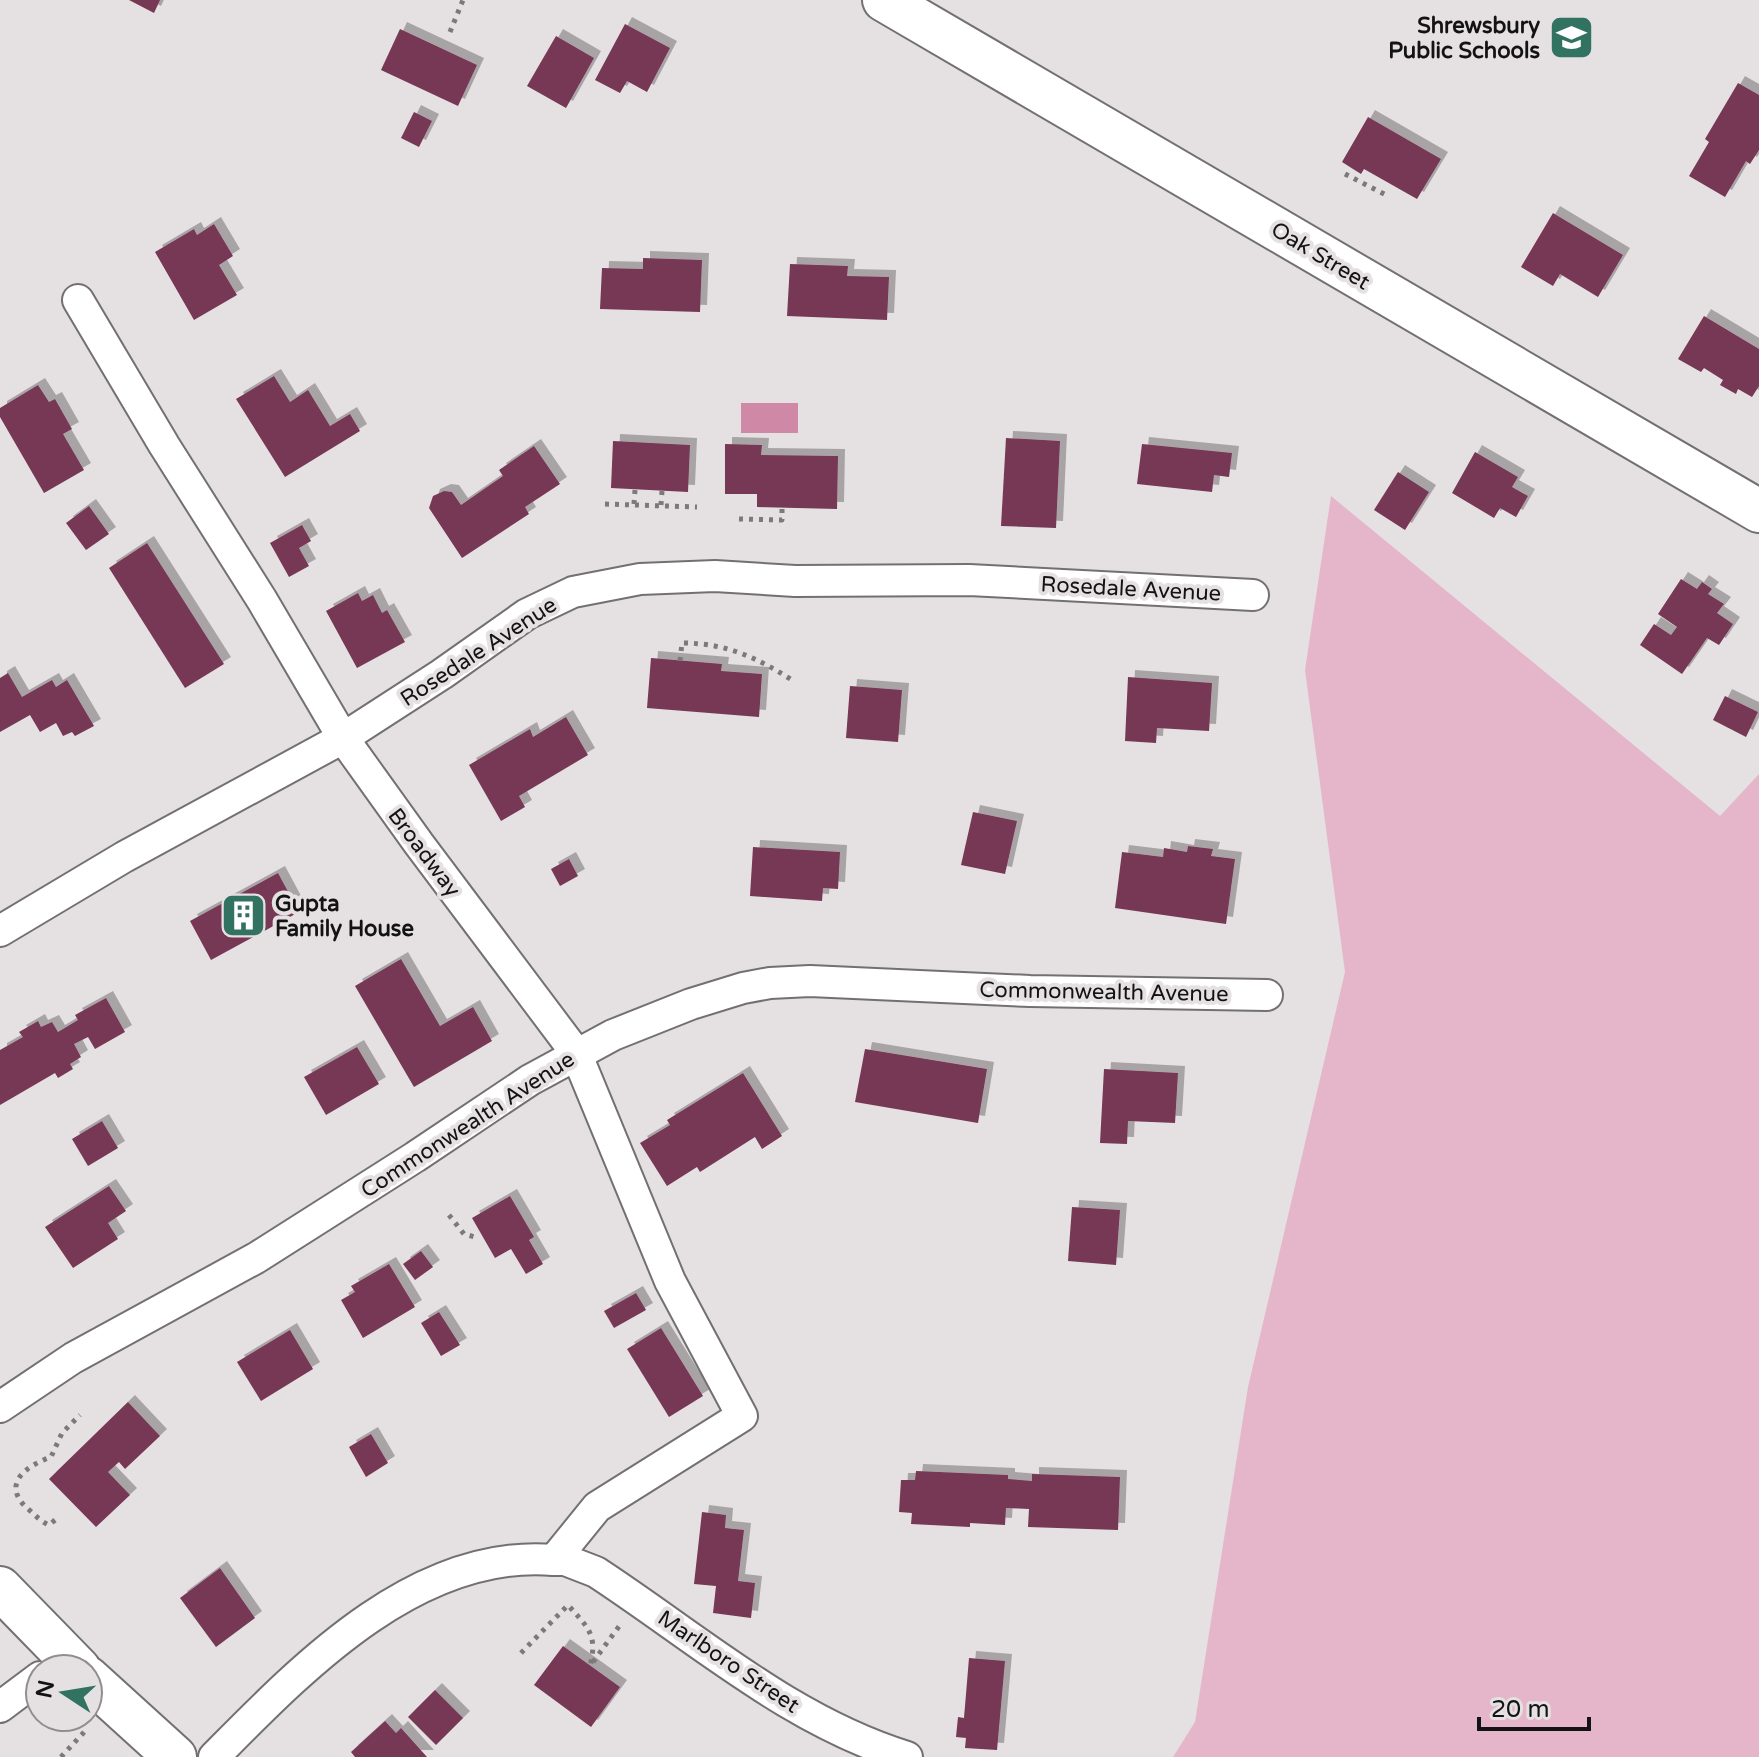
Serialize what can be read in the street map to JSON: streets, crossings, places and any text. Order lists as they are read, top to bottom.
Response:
{
  "streets": {
    "street": [
      "Oak Street",
      "Rosedale Avenue",
      "Broadway",
      "Commonwealth Avenue",
      "Marlboro Street"
    ]
  },
  "crossings": [
    ["Rosedale Avenue", "Broadway"],
    ["Broadway", "Commonwealth Avenue"],
    ["Broadway", "Marlboro Street"]
  ],
  "places": {
    "school or university": ["Shrewsbury Public Schools"],
    "building": ["Gupta Family House"]
  },
  "scale_bar": "20 m",
  "north": "left"
}
